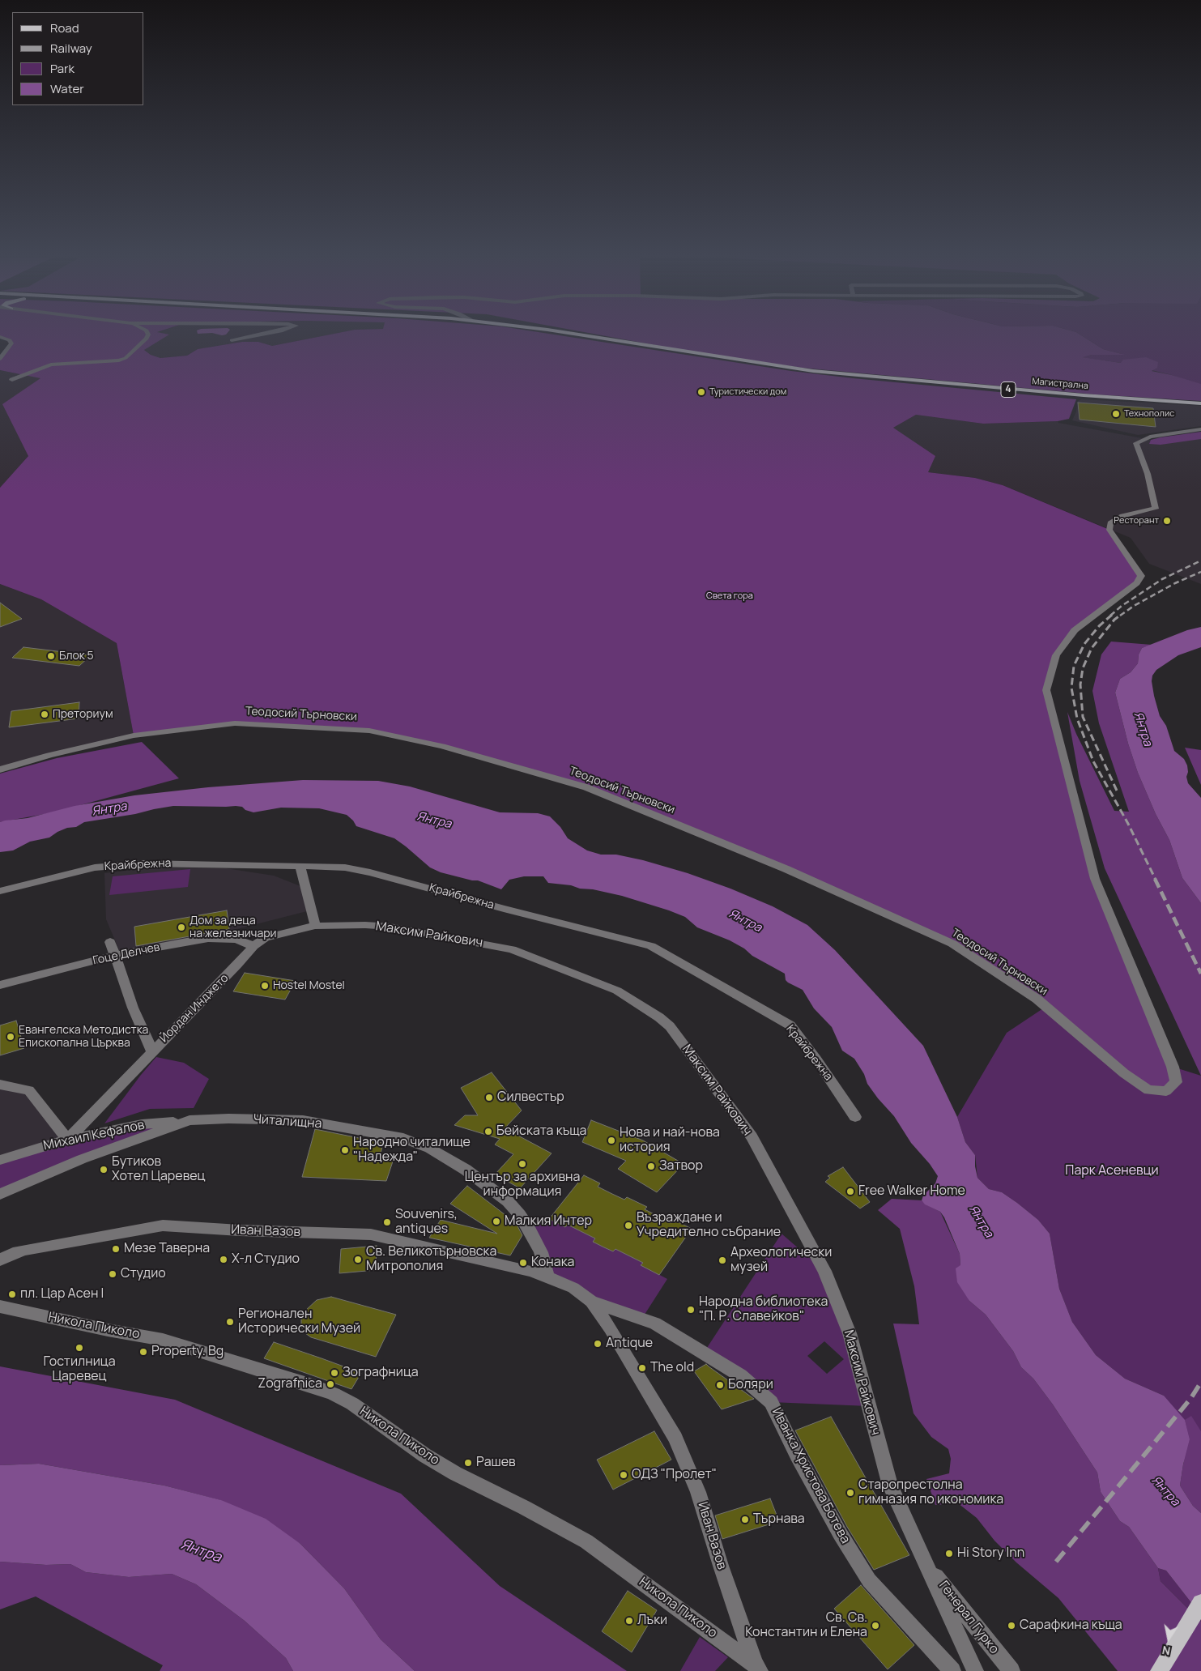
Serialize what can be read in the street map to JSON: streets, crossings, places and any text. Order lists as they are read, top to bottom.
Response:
{
  "streets": {
    "main road": ["Магистрална", "4"],
    "street": [
      "Теодосий Търновски",
      "Крайбрежна",
      "Максим Райкович",
      "Гоце Делчев",
      "Йордан Инджето",
      "Читалищна",
      "Михаил Кефалов",
      "Иван Вазов",
      "Никола Пиколо",
      "Иванка Христова Ботева",
      "Генерал Гурко"
    ]
  },
  "crossings": [
    ["Максим Райкович", "Гоце Делчев"],
    ["Максим Райкович", "Йордан Инджето"],
    ["Максим Райкович", "Генерал Гурко"],
    ["Гоце Делчев", "Йордан Инджето"],
    ["Йордан Инджето", "Михаил Кефалов"],
    ["Читалищна", "Михаил Кефалов"],
    ["Читалищна", "Иван Вазов"],
    ["Иван Вазов", "Никола Пиколо"],
    ["Иван Вазов", "Иванка Христова Ботева"]
  ],
  "water": ["Янтра"],
  "parks": ["Света гора", "Парк Асеневци"],
  "places": [
    "Туристически дом",
    "Технополис",
    "Ресторант",
    "Блок 5",
    "Преториум",
    "Дом за деца на железничари",
    "Hostel Mostel",
    "Евангелска Методистка Епископална Църква",
    "Силвестър",
    "Бейската къща",
    "Нова и най-нова история",
    "Народно читалище \"Надежда\"",
    "Център за архивна информация",
    "Затвор",
    "Бутиков Хотел Царевец",
    "Free Walker Home",
    "Малкия Интер",
    "Souvenirs, antiques",
    "Възраждане и Учредително събрание",
    "Мезе Таверна",
    "Х-л Студио",
    "Св. Великотърновска Митрополия",
    "Археологически музей",
    "Конака",
    "Студио",
    "пл. Цар Асен I",
    "Народна библиотека \"П. Р. Славейков\"",
    "Регионален Исторически Музей",
    "Antique",
    "Гостилница Царевец",
    "Property. Bg",
    "The old",
    "Зографница",
    "Zografnica",
    "Боляри",
    "Рашев",
    "ОДЗ \"Пролет\"",
    "Старопрестолна гимназия по икономика",
    "Търнава",
    "Hi Story Inn",
    "Лъки",
    "Св. Св. Константин и Елена",
    "Сарафкина къща"
  ],
  "legend": [
    "Road",
    "Railway",
    "Park",
    "Water"
  ],
  "north": "bottom"
}
